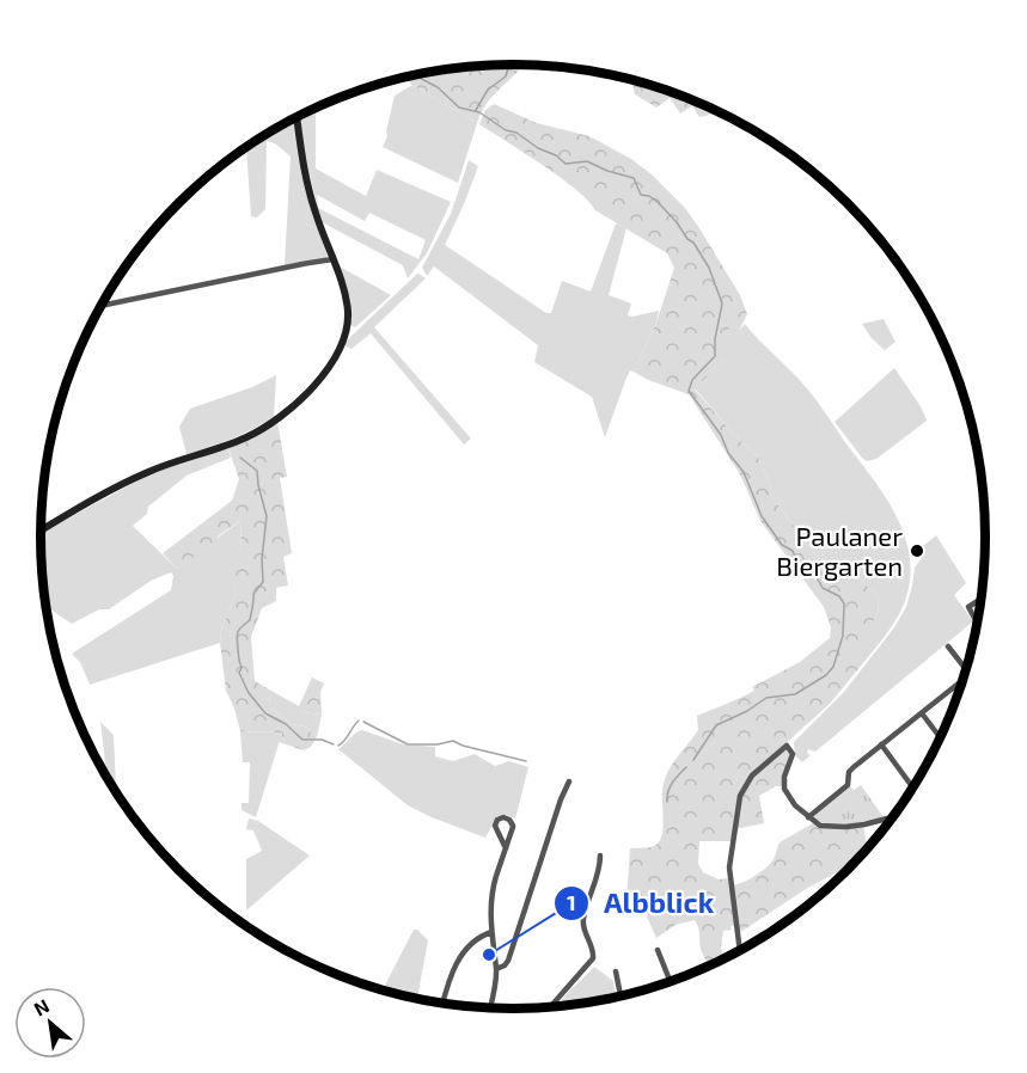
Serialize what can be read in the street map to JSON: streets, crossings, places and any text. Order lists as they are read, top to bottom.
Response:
{
  "places": ["Paulaner Biergarten", "Albblick"],
  "north": "top left"
}
